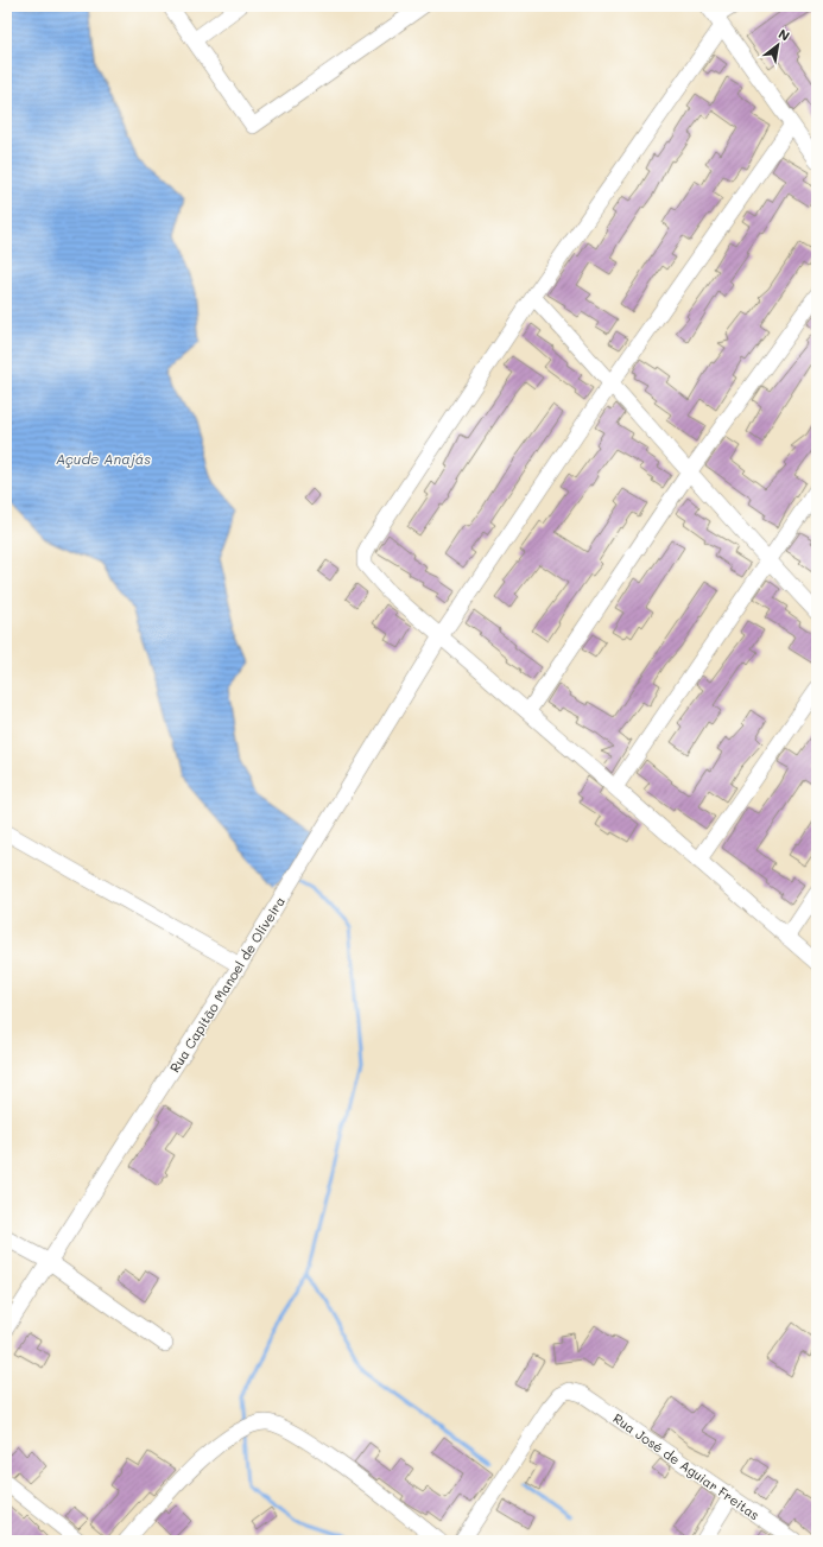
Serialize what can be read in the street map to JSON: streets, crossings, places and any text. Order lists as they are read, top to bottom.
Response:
{
  "streets": {
    "street": ["Rua Capitão Manoel de Oliveira", "Rua José de Aguiar Freitas"]
  },
  "water": ["Açude Anajás"],
  "north": "top right"
}
